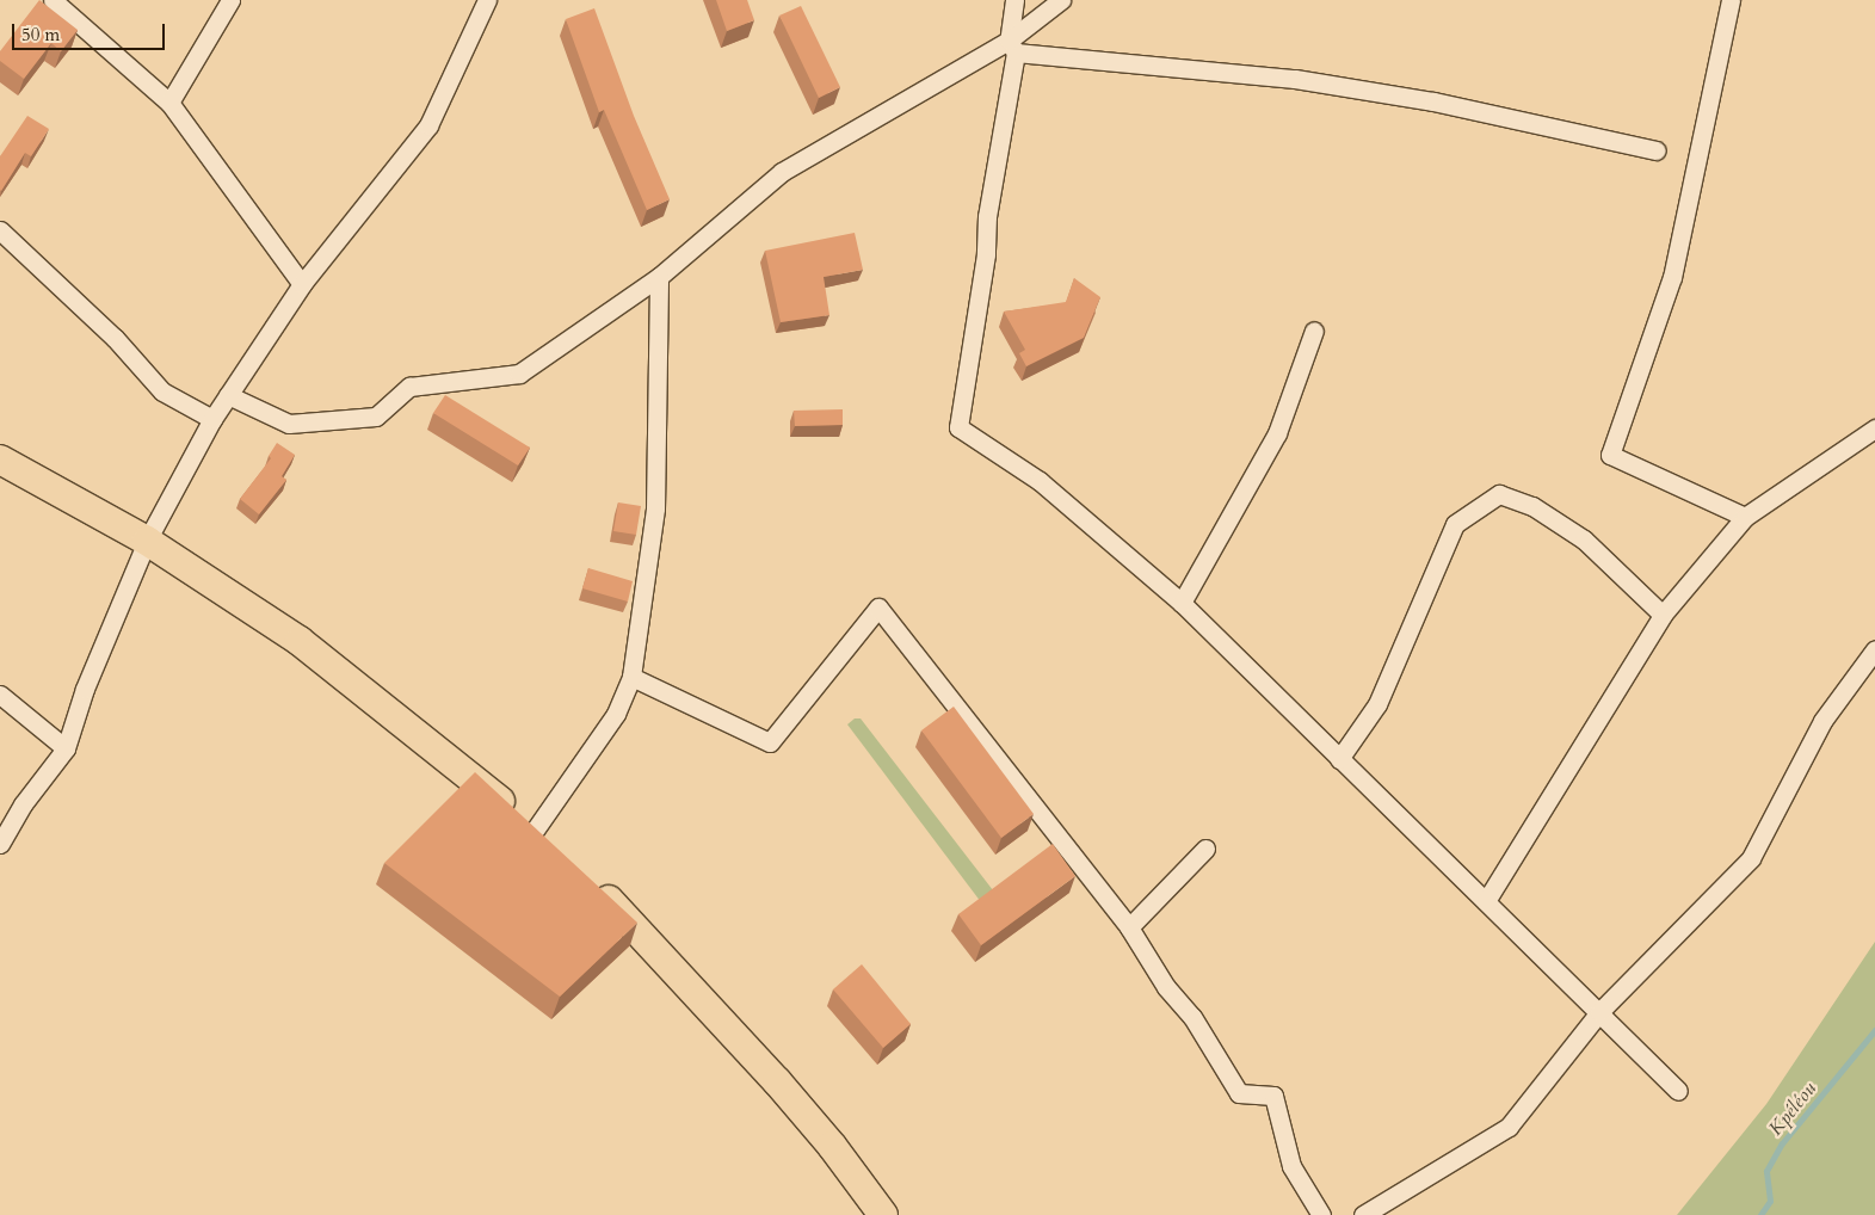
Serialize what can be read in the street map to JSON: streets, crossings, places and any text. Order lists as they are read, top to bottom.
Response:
{
  "water": ["Kpéléou"],
  "scale_bar": "50 m"
}
